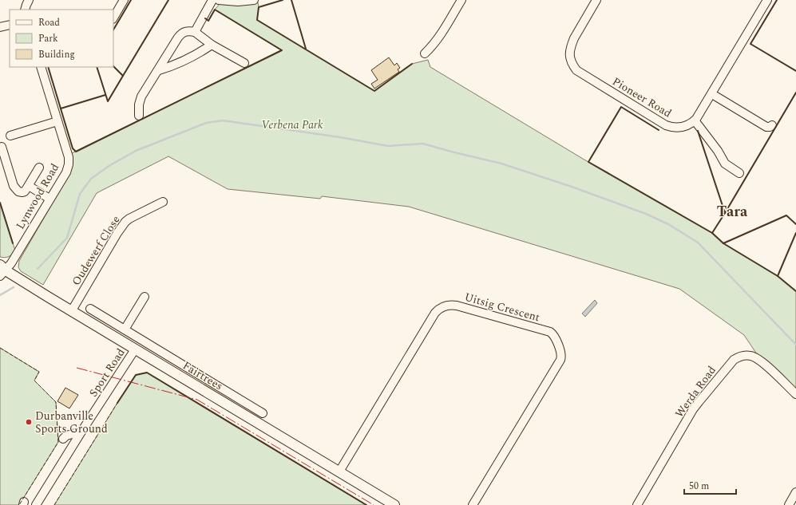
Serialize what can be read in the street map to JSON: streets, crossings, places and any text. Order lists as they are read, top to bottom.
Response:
{
  "streets": {
    "main road": ["Fairtrees"],
    "street": [
      "Pioneer Road",
      "Lynwood Road",
      "Oudewerf Close",
      "Uitsig Crescent",
      "Sport Road",
      "Werda Road"
    ]
  },
  "crossings": [
    ["Lynwood Road", "Fairtrees"],
    ["Oudewerf Close", "Fairtrees"],
    ["Uitsig Crescent", "Fairtrees"],
    ["Sport Road", "Fairtrees"]
  ],
  "districts": ["Tara"],
  "parks": ["Verbena Park"],
  "places": ["Durbanville Sports Ground"],
  "legend": ["Road", "Park", "Building"],
  "scale_bar": "50 m"
}
